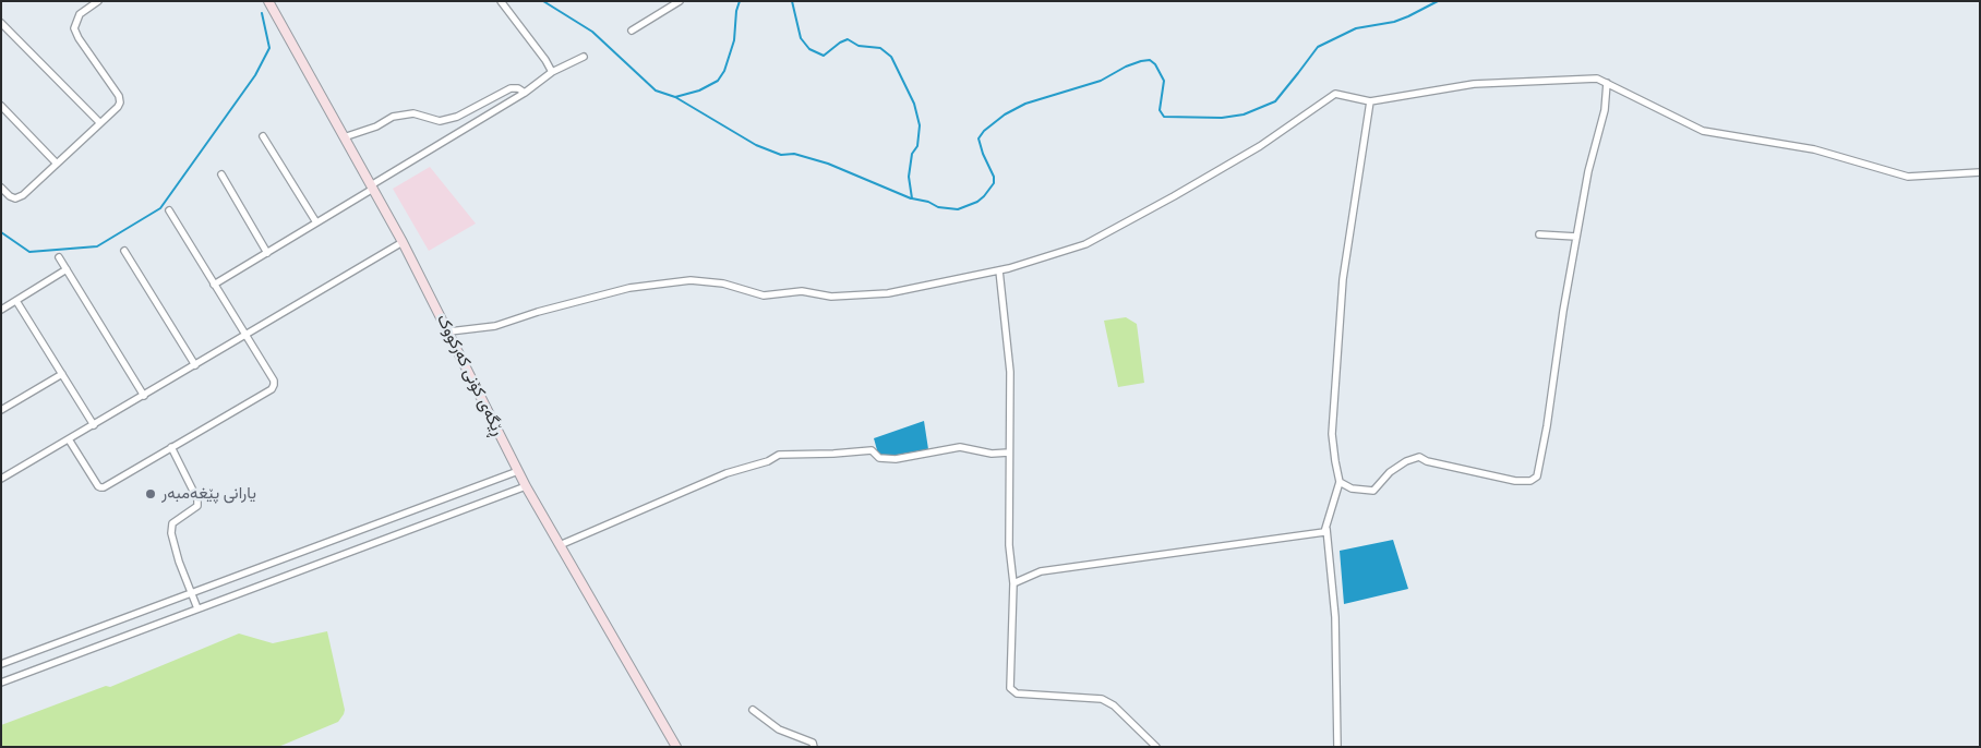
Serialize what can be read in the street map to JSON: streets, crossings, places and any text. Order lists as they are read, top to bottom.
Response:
{
  "streets": {
    "street": ["ڕێگەی کۆنی کەرکووک"]
  },
  "places": ["یارانی پێغەمبەر"]
}
